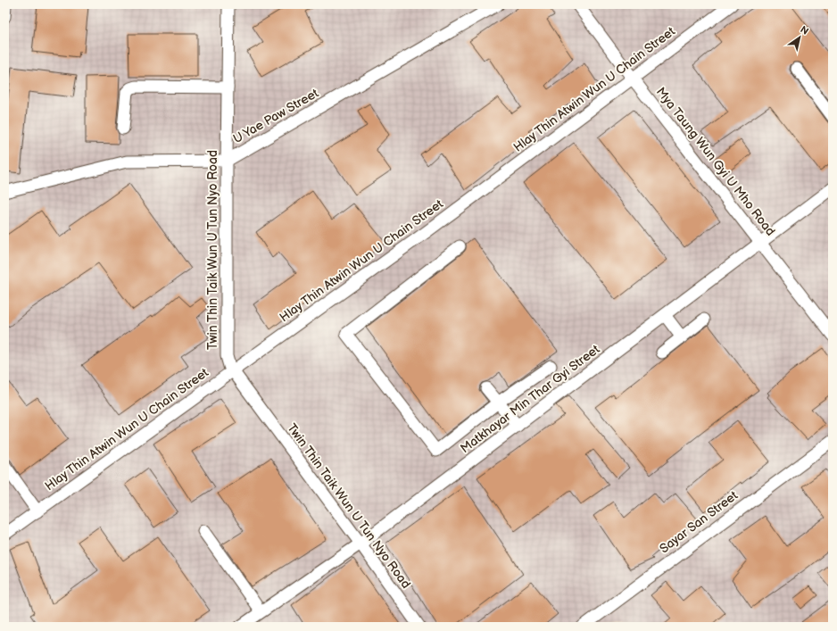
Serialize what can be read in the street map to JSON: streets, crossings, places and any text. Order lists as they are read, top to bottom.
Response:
{
  "streets": {
    "street": [
      "Hlay Thin Atwin Wun U Chain Street",
      "U Yae Paw Street",
      "Mya Taung Wun Gyi U Mho Road",
      "Twin Thin Taik Wun U Tun Nyo Road",
      "Matkhayar Min Thar Gyi Street",
      "Sayar San Street"
    ]
  },
  "crossings": [
    ["Hlay Thin Atwin Wun U Chain Street", "Mya Taung Wun Gyi U Mho Road"],
    ["Hlay Thin Atwin Wun U Chain Street", "Twin Thin Taik Wun U Tun Nyo Road"],
    ["U Yae Paw Street", "Twin Thin Taik Wun U Tun Nyo Road"],
    ["Mya Taung Wun Gyi U Mho Road", "Matkhayar Min Thar Gyi Street"],
    ["Twin Thin Taik Wun U Tun Nyo Road", "Matkhayar Min Thar Gyi Street"]
  ],
  "north": "top right"
}
